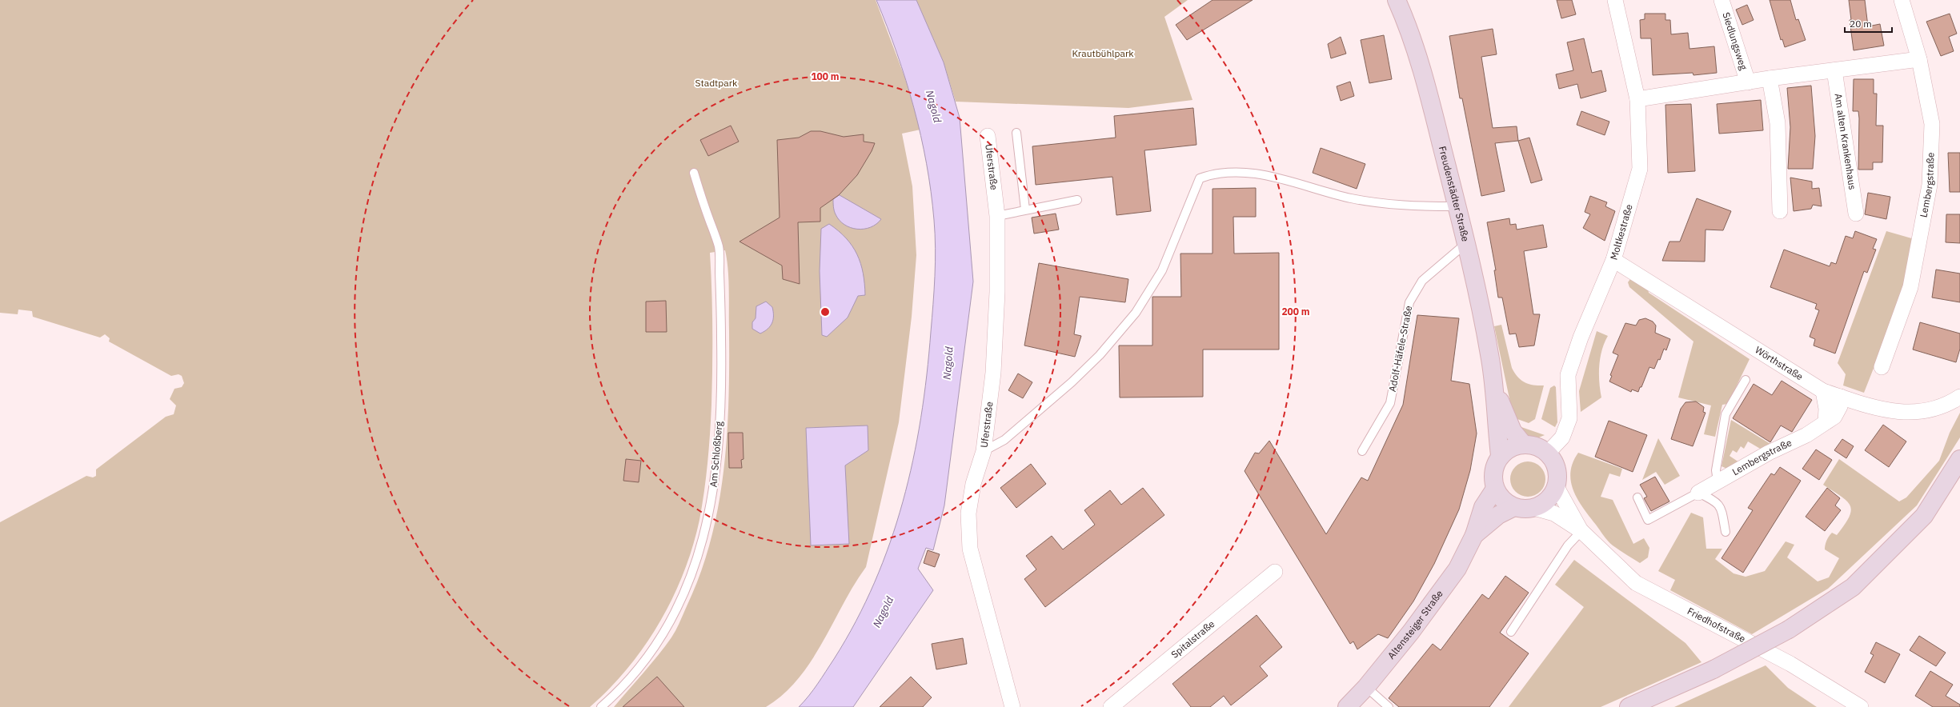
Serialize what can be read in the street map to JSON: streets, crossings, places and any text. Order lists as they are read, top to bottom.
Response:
{
  "streets": {
    "street": [
      "Siedlungsweg",
      "Am alten Krankenhaus",
      "Uferstraße",
      "Lembergstraße",
      "Freudenstädter Straße",
      "Moltkestraße",
      "Wörthstraße",
      "Altensteiger Straße",
      "Friedhofstraße",
      "Spitalstraße"
    ],
    "lane": ["Adolf-Häfele-Straße", "Am Schloßberg"]
  },
  "crossings": [
    ["Lembergstraße", "Wörthstraße"],
    ["Freudenstädter Straße", "Moltkestraße"],
    ["Freudenstädter Straße", "Adolf-Häfele-Straße"],
    ["Freudenstädter Straße", "Altensteiger Straße"],
    ["Freudenstädter Straße", "Friedhofstraße"],
    ["Moltkestraße", "Wörthstraße"],
    ["Moltkestraße", "Altensteiger Straße"],
    ["Moltkestraße", "Friedhofstraße"],
    ["Altensteiger Straße", "Friedhofstraße"]
  ],
  "water": ["Nagold"],
  "parks": ["Krautbühlpark", "Stadtpark"],
  "scale_bar": "20 m",
  "rings": ["100 m", "200 m"]
}
